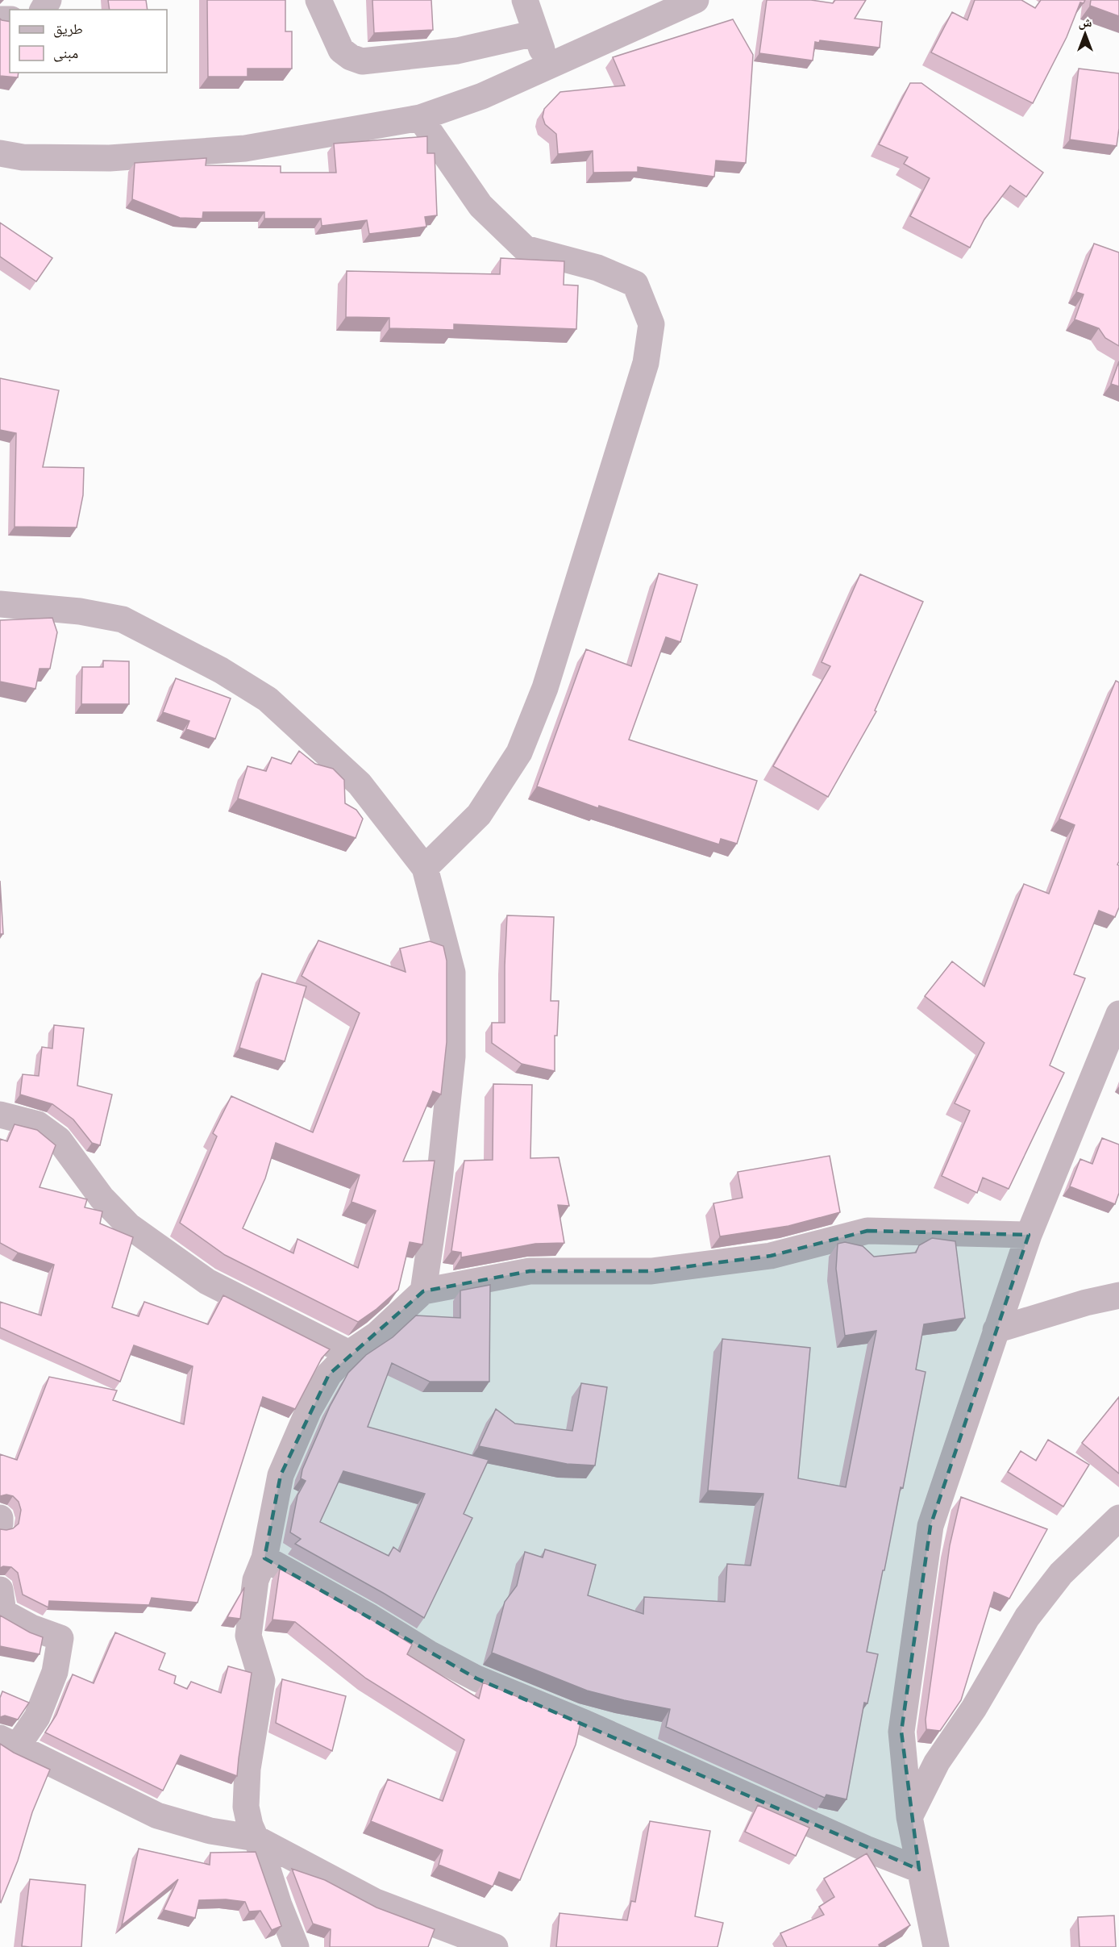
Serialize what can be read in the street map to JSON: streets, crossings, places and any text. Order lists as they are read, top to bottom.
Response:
{
  "legend": ["طريق", "مبنى"],
  "north": "top"
}
